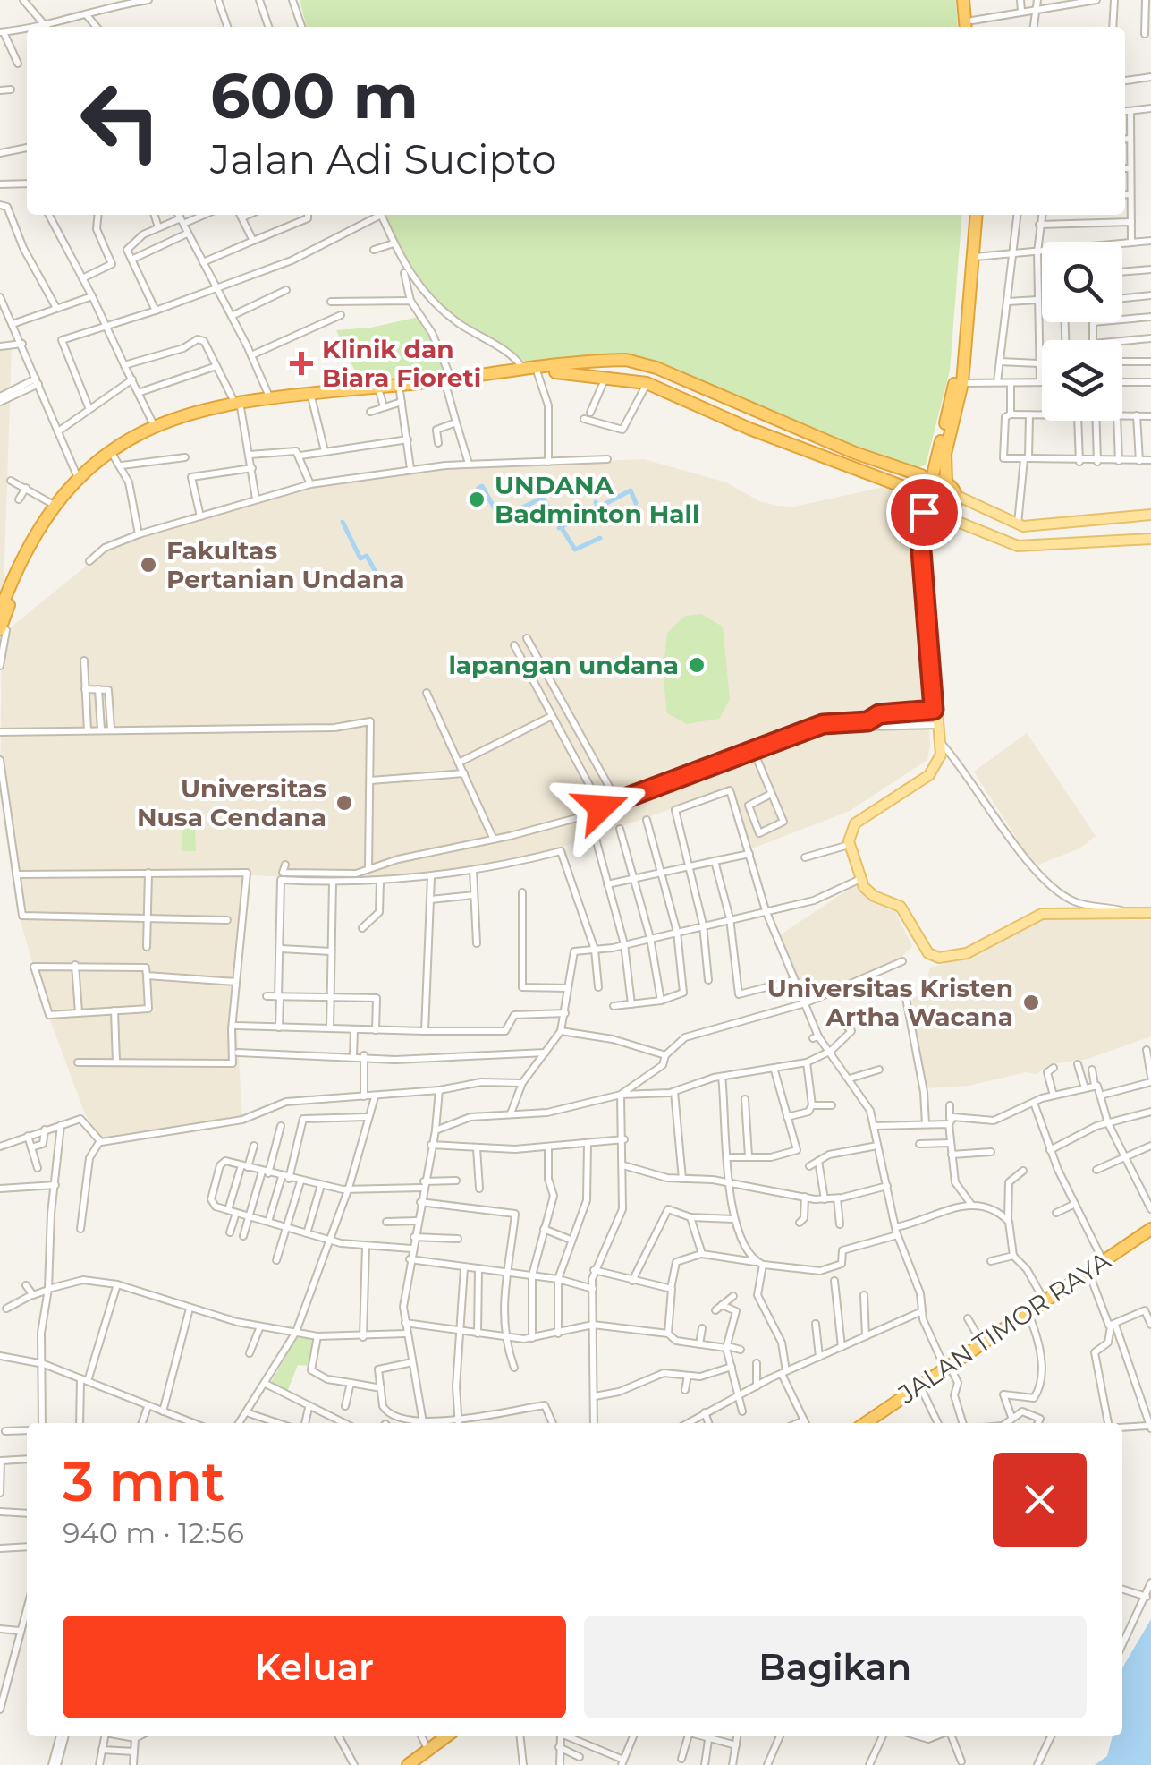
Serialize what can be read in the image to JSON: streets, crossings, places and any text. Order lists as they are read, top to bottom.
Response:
{
  "streets": {
    "highway": ["JALAN TIMOR RAYA"]
  },
  "places": {
    "health": ["Klinik dan Biara Fioreti"],
    "other": [
      "UNDANA Badminton Hall",
      "Fakultas Pertanian Undana",
      "lapangan undana",
      "Universitas Nusa Cendana",
      "Universitas Kristen Artha Wacana"
    ]
  },
  "page": {
    "turn": ["600 m", "Jalan Adi Sucipto"],
    "heading": ["3 mnt", "940 m · 12:56"],
    "buttons": ["Keluar", "Bagikan"]
  }
}
